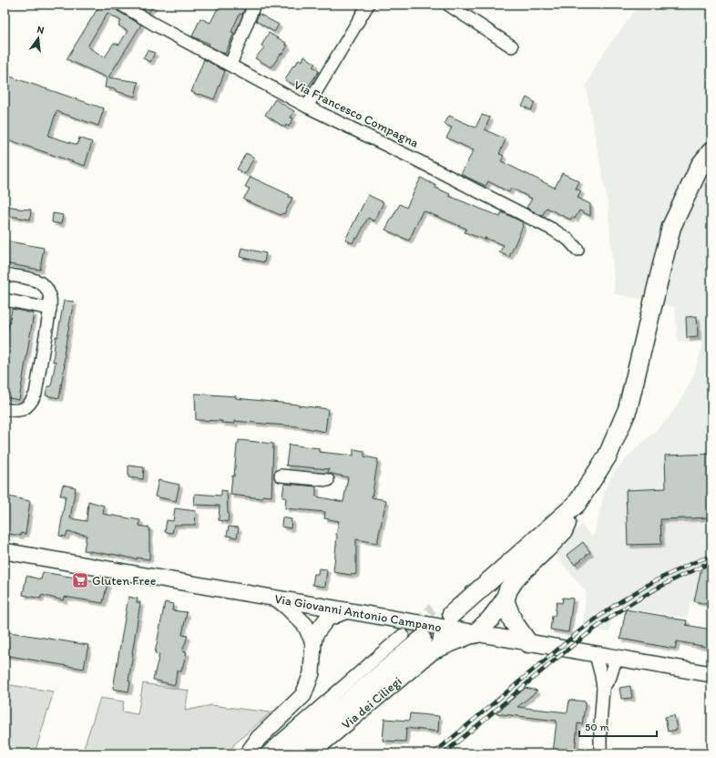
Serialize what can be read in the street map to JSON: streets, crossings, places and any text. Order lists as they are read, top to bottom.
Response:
{
  "streets": {
    "main road": ["Via Giovanni Antonio Campano", "Via dei Ciliegi"],
    "street": ["Via Francesco Compagna"]
  },
  "crossings": [
    ["Via Giovanni Antonio Campano", "Via dei Ciliegi"]
  ],
  "places": {
    "supermarket": ["Gluten Free"]
  },
  "scale_bar": "50 m",
  "north": "top"
}
